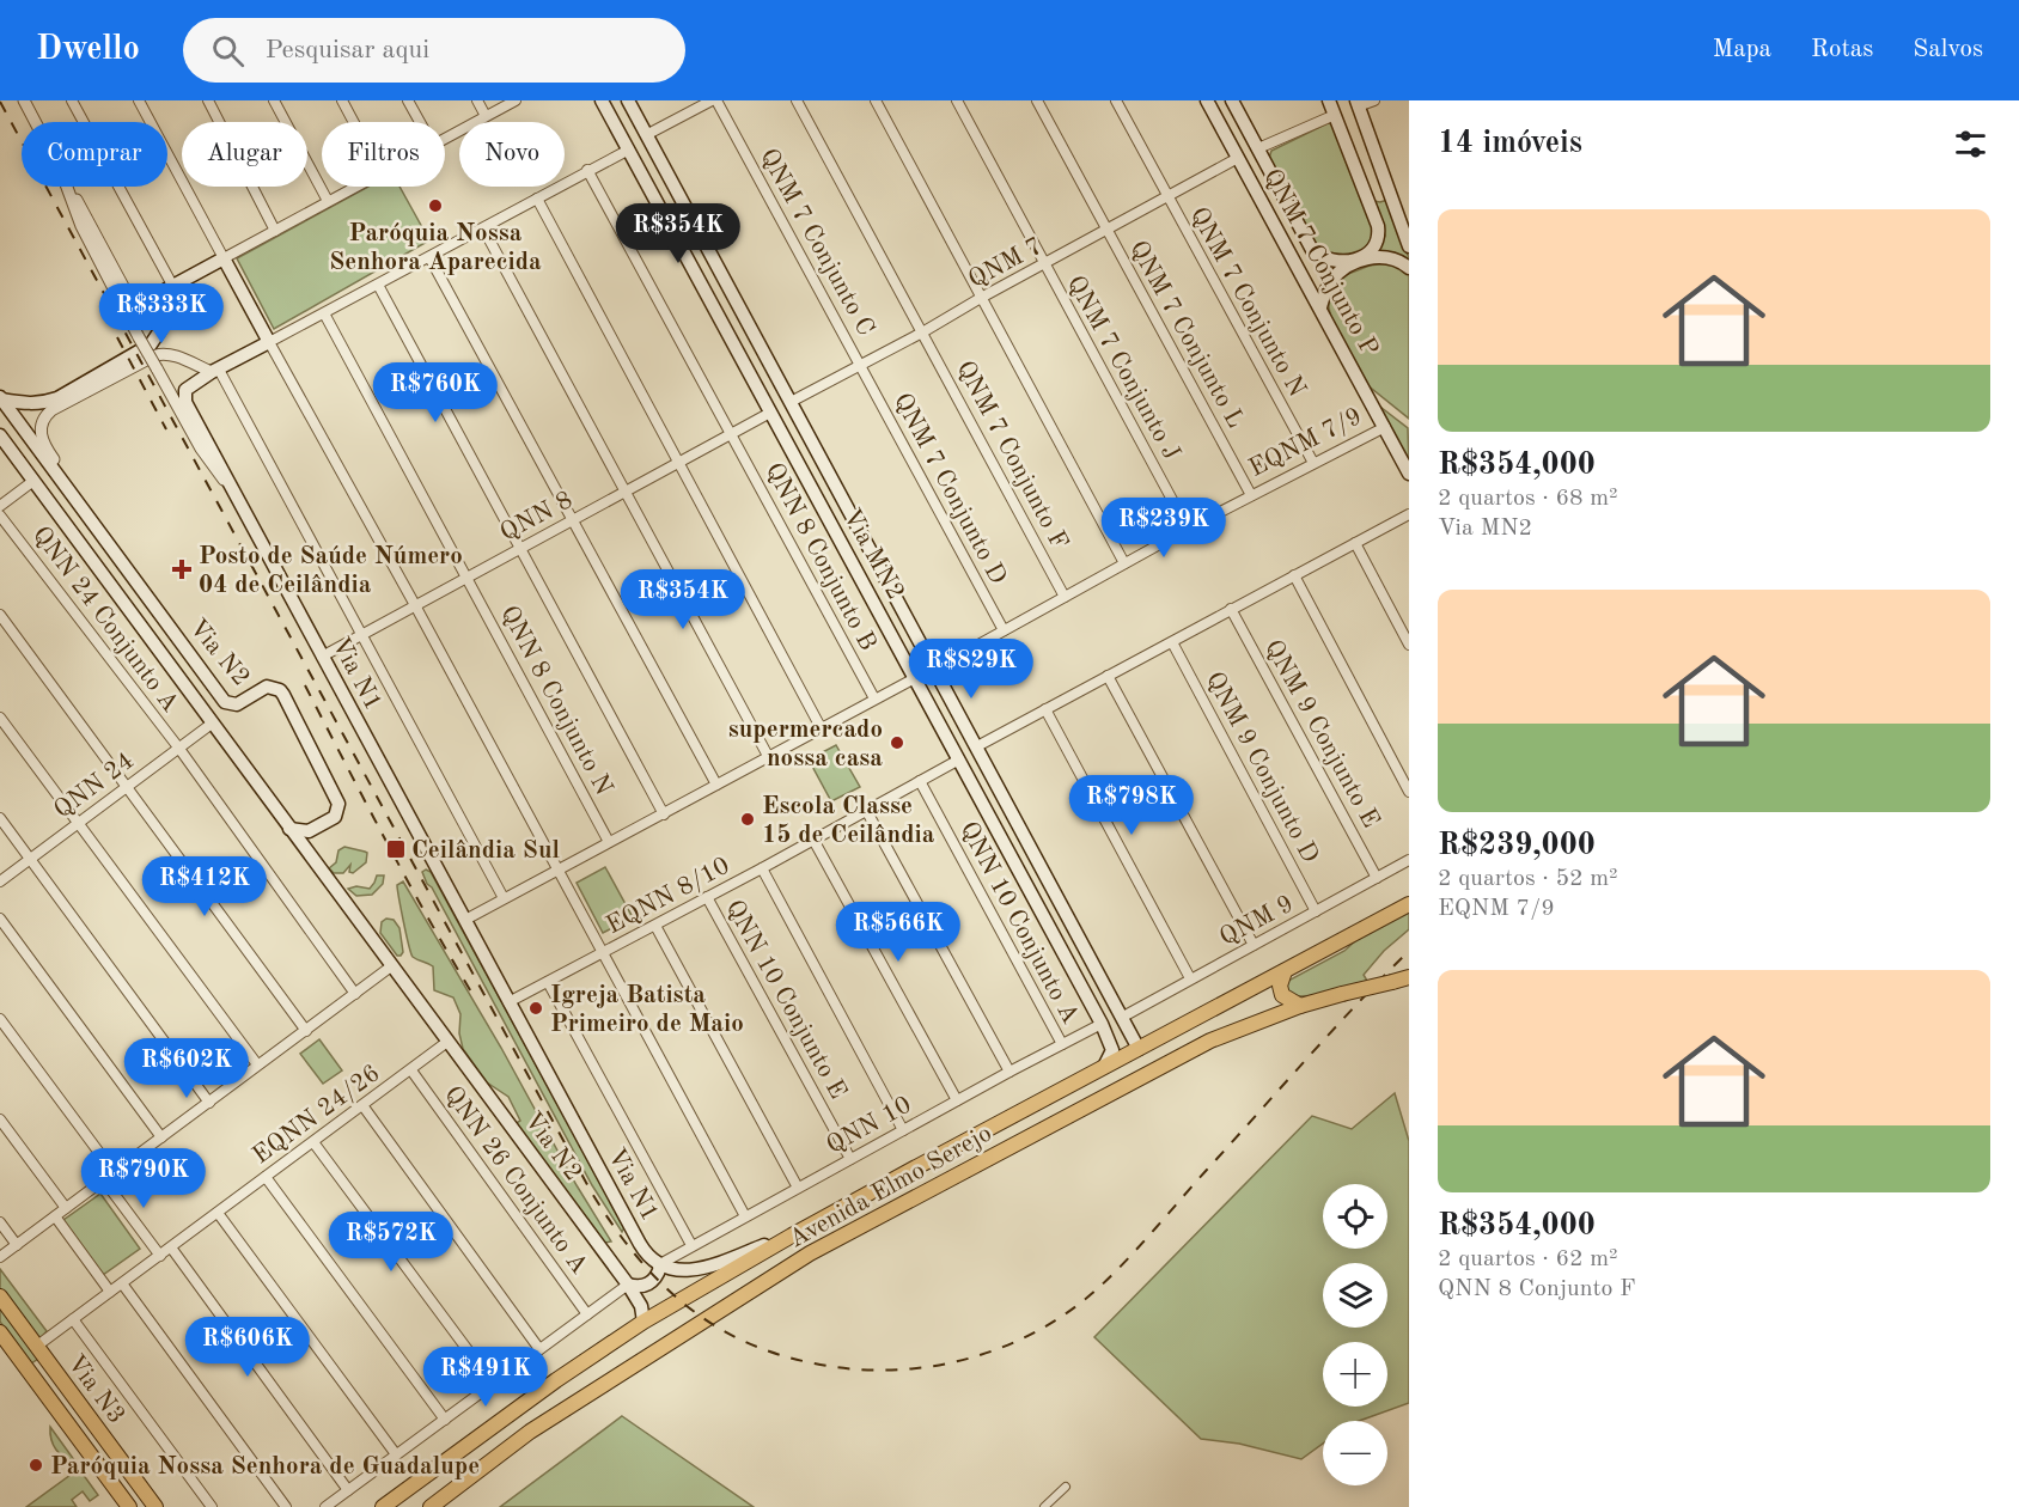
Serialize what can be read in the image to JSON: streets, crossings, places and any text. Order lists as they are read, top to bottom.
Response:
{
  "streets": {
    "main road": [
      "QNM 7 Conjunto P",
      "Via MN2",
      "Via N2",
      "Via N1",
      "Avenida Elmo Serejo",
      "Via N3"
    ],
    "street": [
      "QNM 7 Conjunto C",
      "QNM 7",
      "QNM 7 Conjunto N",
      "QNM 7 Conjunto L",
      "QNM 7 Conjunto J",
      "EQNM 7/9",
      "QNM 7 Conjunto F",
      "QNM 7 Conjunto D",
      "QNN 8",
      "QNN 8 Conjunto B",
      "QNN 24 Conjunto A",
      "QNN 8 Conjunto N",
      "QNM 9 Conjunto E",
      "QNM 9 Conjunto D",
      "QNN 24",
      "EQNN 8/10",
      "QNM 9",
      "QNN 10 Conjunto A",
      "QNN 10 Conjunto E",
      "EQNN 24/26",
      "QNN 10",
      "QNN 26 Conjunto A"
    ]
  },
  "crossings": [
    ["QNM 7 Conjunto C", "QNM 7"],
    ["QNM 7 Conjunto C", "QNM 7 Conjunto D"],
    ["QNM 7", "QNM 7 Conjunto P"],
    ["QNM 7", "QNM 7 Conjunto N"],
    ["QNM 7", "QNM 7 Conjunto L"],
    ["QNM 7", "QNM 7 Conjunto J"],
    ["QNM 7", "QNM 7 Conjunto F"],
    ["QNM 7", "QNM 7 Conjunto D"],
    ["QNM 7 Conjunto P", "EQNM 7/9"],
    ["QNM 7 Conjunto N", "EQNM 7/9"],
    ["QNM 7 Conjunto L", "EQNM 7/9"],
    ["QNM 7 Conjunto J", "EQNM 7/9"],
    ["EQNM 7/9", "QNM 7 Conjunto F"],
    ["EQNM 7/9", "QNM 7 Conjunto D"],
    ["QNN 8", "Via MN2"],
    ["QNN 8", "QNN 8 Conjunto B"],
    ["QNN 8", "Via N1"],
    ["QNN 8", "QNN 8 Conjunto N"],
    ["Via MN2", "EQNN 8/10"],
    ["Via MN2", "QNN 10"],
    ["Via MN2", "Avenida Elmo Serejo"],
    ["QNN 24 Conjunto A", "QNN 24"],
    ["Via N2", "QNN 24"],
    ["Via N2", "EQNN 24/26"],
    ["Via N2", "Avenida Elmo Serejo"],
    ["Via N1", "EQNN 8/10"],
    ["Via N1", "QNN 10"],
    ["Via N1", "Avenida Elmo Serejo"],
    ["QNM 9 Conjunto E", "QNM 9"],
    ["QNM 9 Conjunto D", "QNM 9"],
    ["EQNN 8/10", "QNN 10 Conjunto A"],
    ["EQNN 8/10", "QNN 10 Conjunto E"],
    ["QNN 10 Conjunto A", "QNN 10"],
    ["QNN 10 Conjunto E", "QNN 10"],
    ["EQNN 24/26", "QNN 26 Conjunto A"],
    ["EQNN 24/26", "Via N3"],
    ["QNN 10", "Avenida Elmo Serejo"]
  ],
  "places": {
    "other": [
      "Paróquia Nossa Senhora Aparecida",
      "supermercado nossa casa",
      "Escola Classe 15 de Ceilândia",
      "Igreja Batista Primeiro de Maio",
      "Paróquia Nossa Senhora de Guadalupe"
    ],
    "health": ["Posto de Saúde Número 04 de Ceilândia"],
    "transit": ["Ceilândia Sul"]
  },
  "page": {
    "header": "Dwello",
    "search": "Pesquisar aqui",
    "nav": ["Mapa", "Rotas", "Salvos"],
    "heading": "14 imóveis",
    "chip": [
      "Comprar",
      "Alugar",
      "Filtros",
      "Novo"
    ],
    "list": [
      {
        "name": "R$354,000",
        "note": "2 quartos · 68 m² · Via MN2"
      },
      {
        "name": "R$239,000",
        "note": "2 quartos · 52 m² · EQNM 7/9"
      },
      {
        "name": "R$354,000",
        "note": "2 quartos · 62 m² · QNN 8 Conjunto F"
      }
    ],
    "price": [
      "R$354K",
      "R$333K",
      "R$760K",
      "R$239K",
      "R$354K",
      "R$829K",
      "R$798K",
      "R$412K",
      "R$566K",
      "R$602K",
      "R$790K",
      "R$572K",
      "R$606K",
      "R$491K"
    ],
    "map_buttons": ["+", "−"]
  }
}
